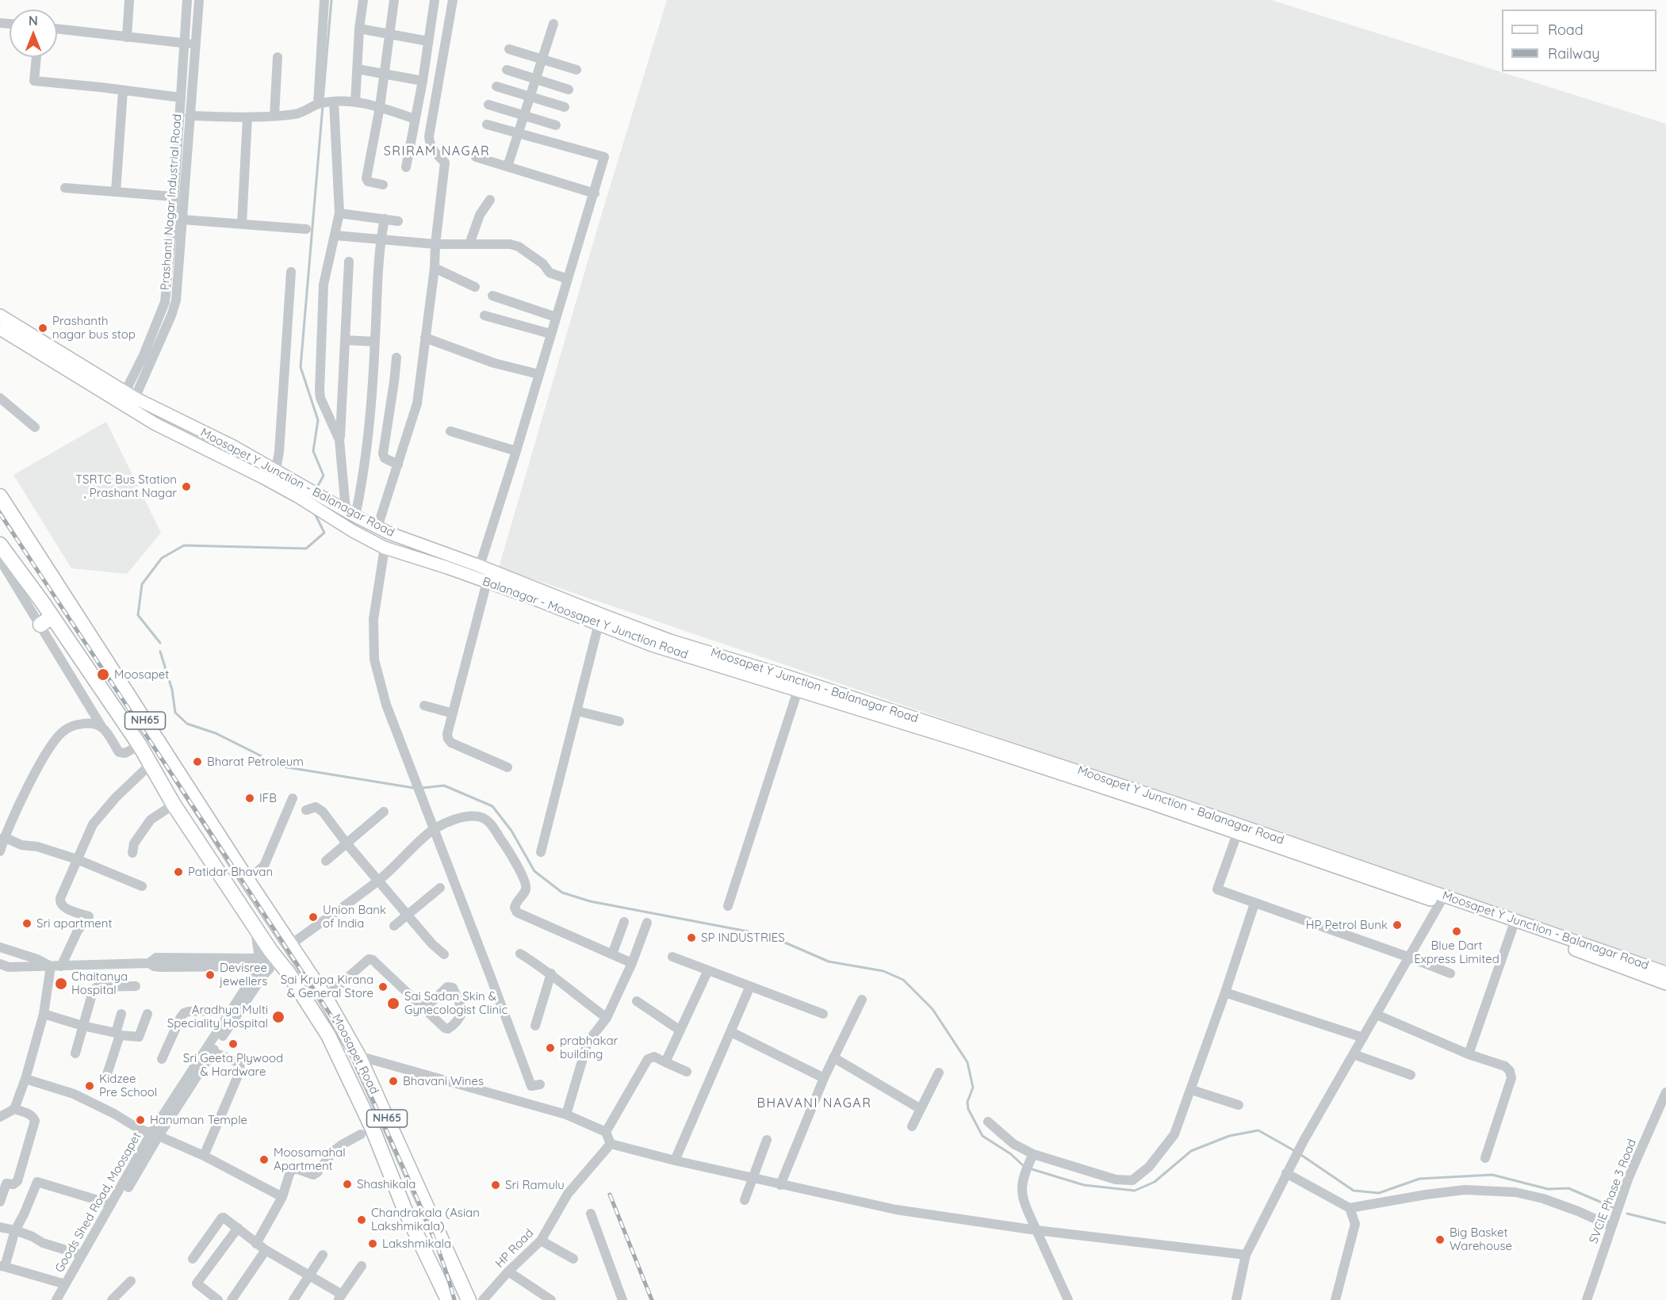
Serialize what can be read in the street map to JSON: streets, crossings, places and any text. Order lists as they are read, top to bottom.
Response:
{
  "streets": {
    "highway": ["NH65", "Moosapet Road"],
    "main road": ["Moosapet Y Junction - Balanagar Road", "Balanagar - Moosapet Y Junction Road"],
    "street": [
      "Prashanti Nagar Industrial Road",
      "SVCIE Phase 3 Road",
      "Goods Shed Road, Moosapet",
      "HP Road"
    ]
  },
  "crossings": [
    ["Prashanti Nagar Industrial Road", "Moosapet Y Junction - Balanagar Road"],
    ["NH65", "Moosapet Road"],
    ["NH65", "Goods Shed Road, Moosapet"],
    ["Moosapet Road", "Goods Shed Road, Moosapet"]
  ],
  "districts": ["SRIRAM NAGAR", "BHAVANI NAGAR"],
  "places": [
    "Prashanth nagar bus stop",
    "TSRTC Bus Station , Prashant Nagar",
    "Moosapet",
    "Bharat Petroleum",
    "IFB",
    "Patidar Bhavan",
    "Union Bank of India",
    "Sri apartment",
    "HP Petrol Bunk",
    "Blue Dart Express Limited",
    "SP INDUSTRIES",
    "Devisree jewellers",
    "Chaitanya Hospital",
    "Sai Krupa Kirana & General Store",
    "Sai Sadan Skin & Gynecologist Clinic",
    "Aradhya Multi Speciality Hospital",
    "Sri Geeta Plywood & Hardware",
    "prabhakar building",
    "Bhavani Wines",
    "Kidzee Pre School",
    "Hanuman Temple",
    "Moosamahal Apartment",
    "Shashikala",
    "Sri Ramulu",
    "Chandrakala (Asian Lakshmikala)",
    "Big Basket Warehouse",
    "Lakshmikala"
  ],
  "legend": ["Road", "Railway"],
  "north": "top"
}
